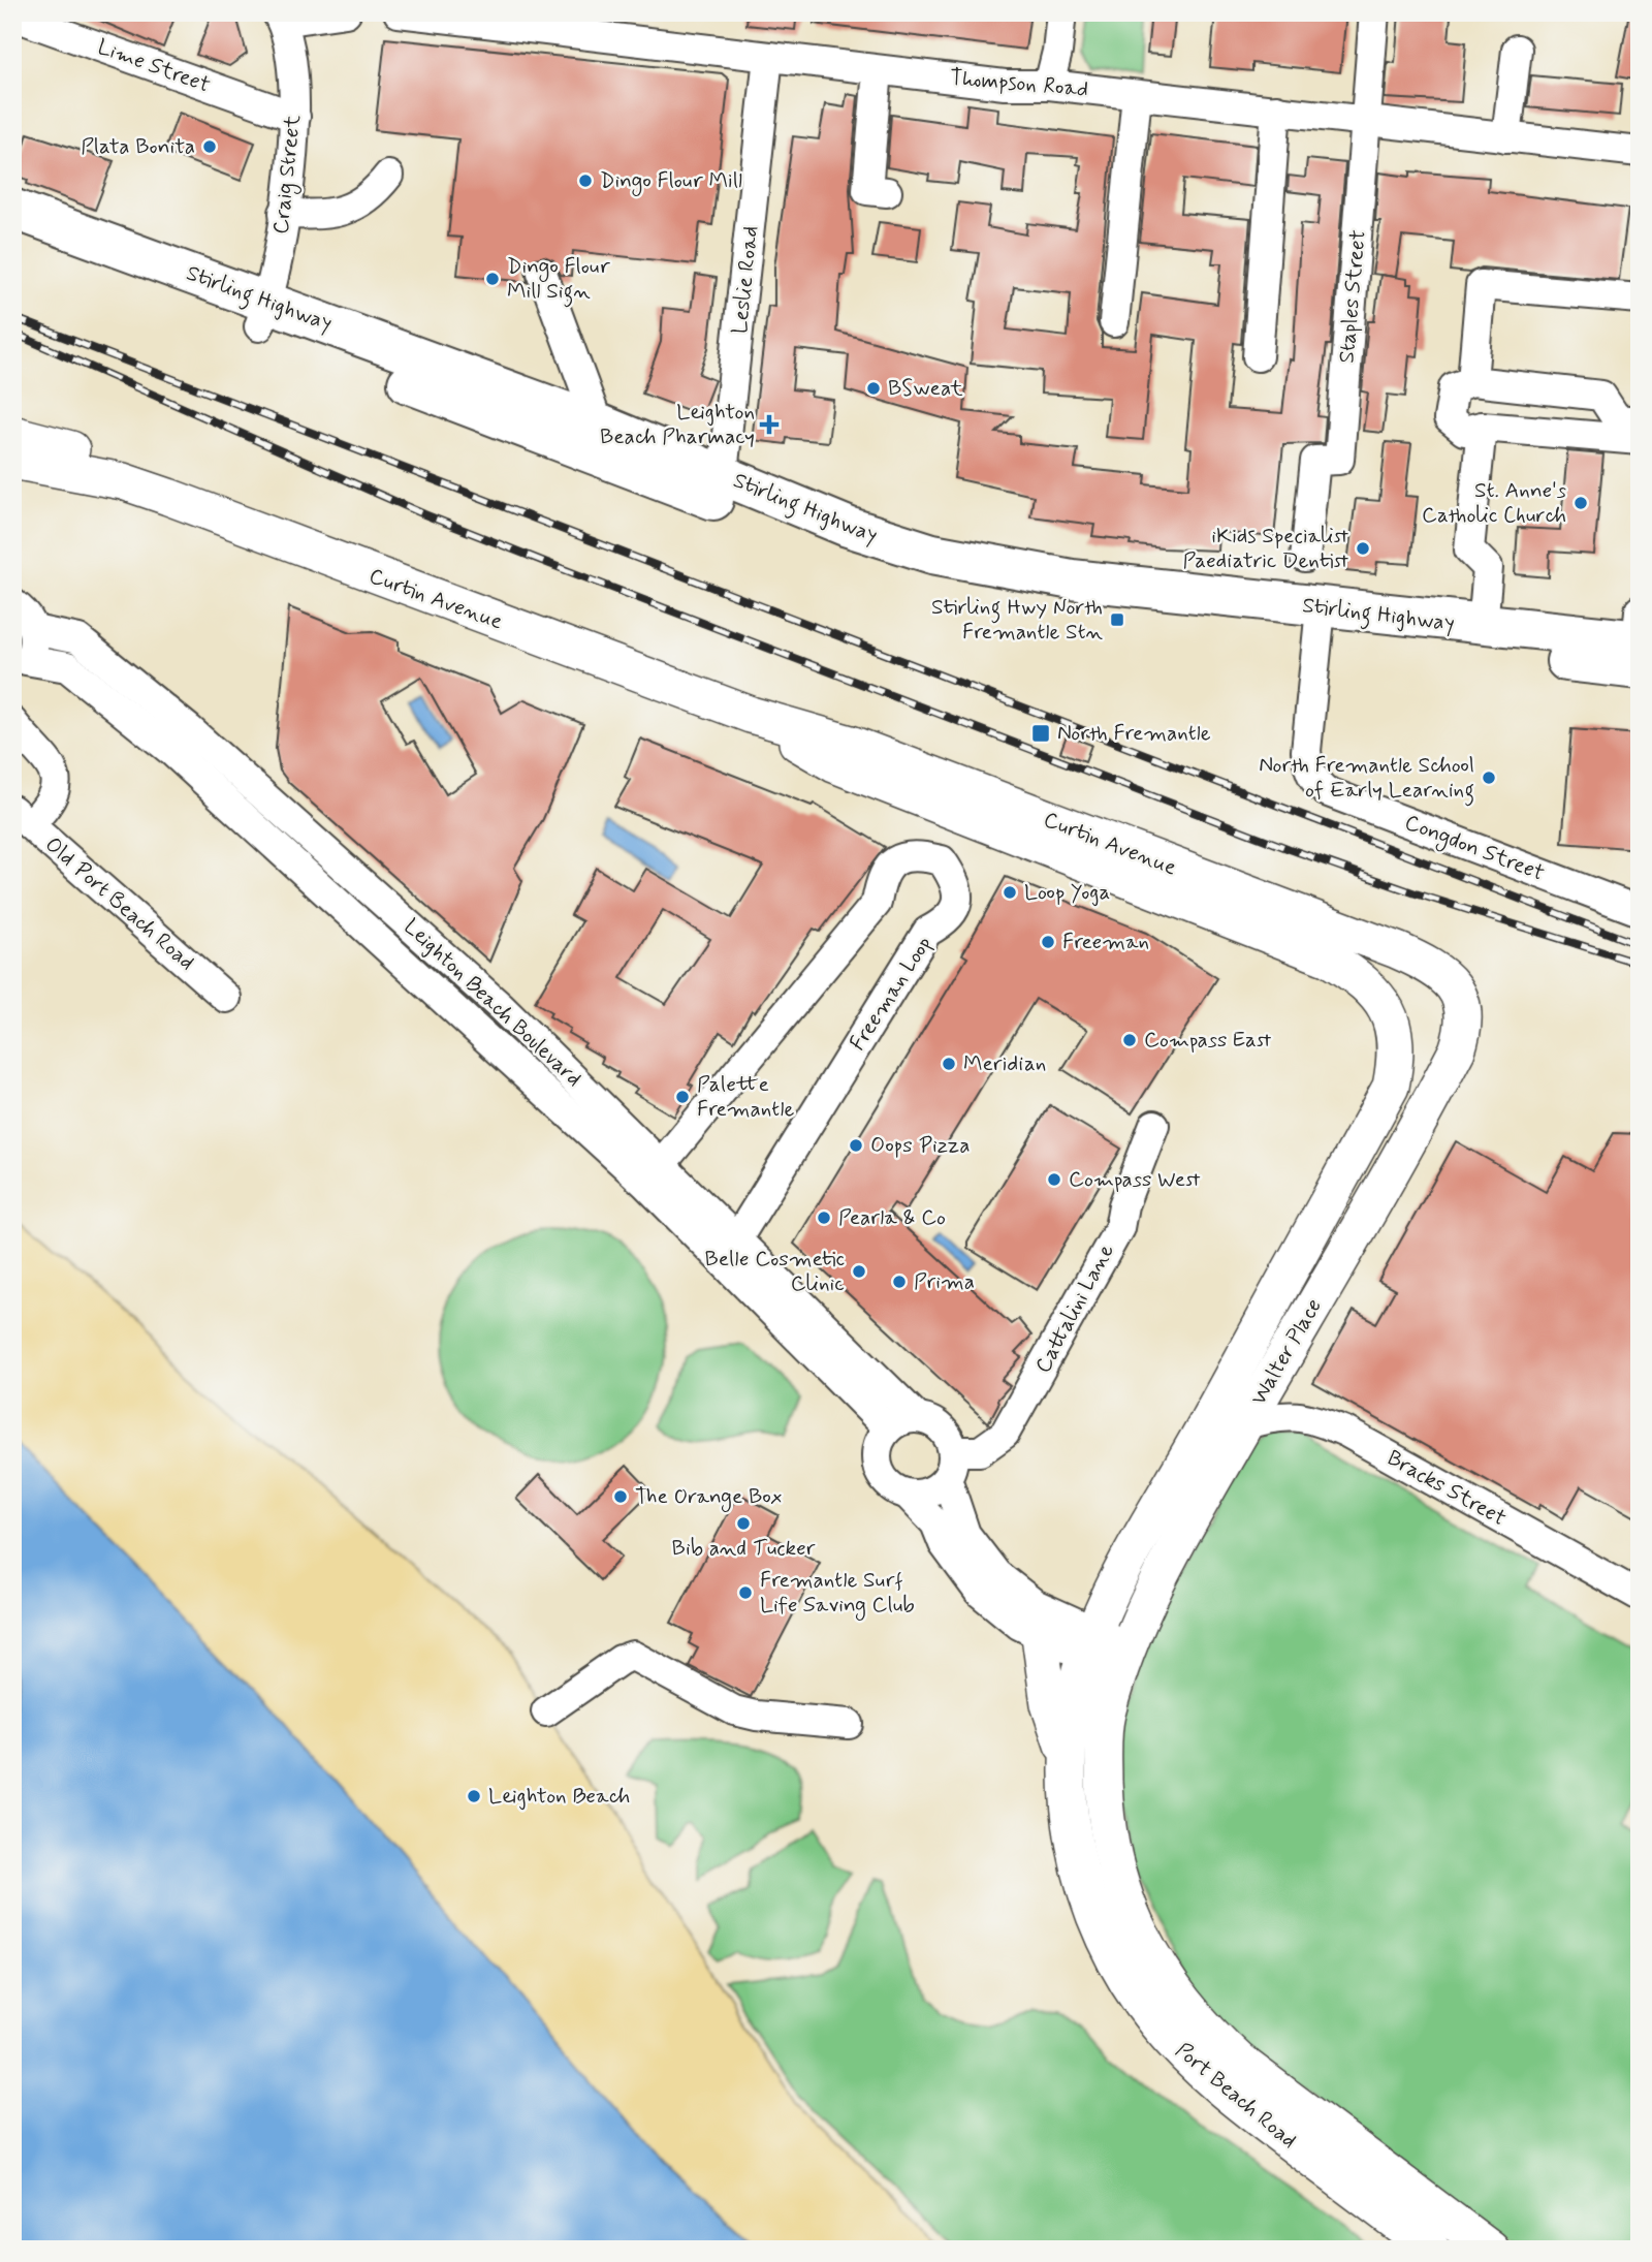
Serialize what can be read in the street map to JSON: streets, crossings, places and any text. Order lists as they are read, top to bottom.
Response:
{
  "streets": {
    "highway": ["Stirling Highway"],
    "main road": ["Curtin Avenue", "Walter Place", "Port Beach Road"],
    "street": [
      "Lime Street",
      "Thompson Road",
      "Craig Street",
      "Leslie Road",
      "Staples Street",
      "Congdon Street",
      "Old Port Beach Road",
      "Freeman Loop",
      "Leighton Beach Boulevard",
      "Cattalini Lane",
      "Bracks Street"
    ]
  },
  "crossings": [
    ["Lime Street", "Craig Street"],
    ["Thompson Road", "Leslie Road"],
    ["Thompson Road", "Staples Street"],
    ["Craig Street", "Stirling Highway"],
    ["Leslie Road", "Stirling Highway"],
    ["Stirling Highway", "Congdon Street"],
    ["Curtin Avenue", "Walter Place"],
    ["Freeman Loop", "Leighton Beach Boulevard"],
    ["Leighton Beach Boulevard", "Cattalini Lane"],
    ["Walter Place", "Bracks Street"],
    ["Walter Place", "Port Beach Road"]
  ],
  "places": {
    "other": [
      "Plata Bonita",
      "Dingo Flour Mill",
      "Dingo Flour Mill Sign",
      "BSweat",
      "St. Anne's Catholic Church",
      "iKids Specialist Paediatric Dentist",
      "North Fremantle School of Early Learning",
      "Loop Yoga",
      "Freeman",
      "Compass East",
      "Meridian",
      "Palette Fremantle",
      "Oops Pizza",
      "Compass West",
      "Pearla & Co",
      "Belle Cosmetic Clinic",
      "Prima",
      "The Orange Box",
      "Bib and Tucker",
      "Fremantle Surf Life Saving Club",
      "Leighton Beach"
    ],
    "health": ["Leighton Beach Pharmacy"],
    "transit": ["Stirling Hwy North Fremantle Stn", "North Fremantle"]
  }
}
